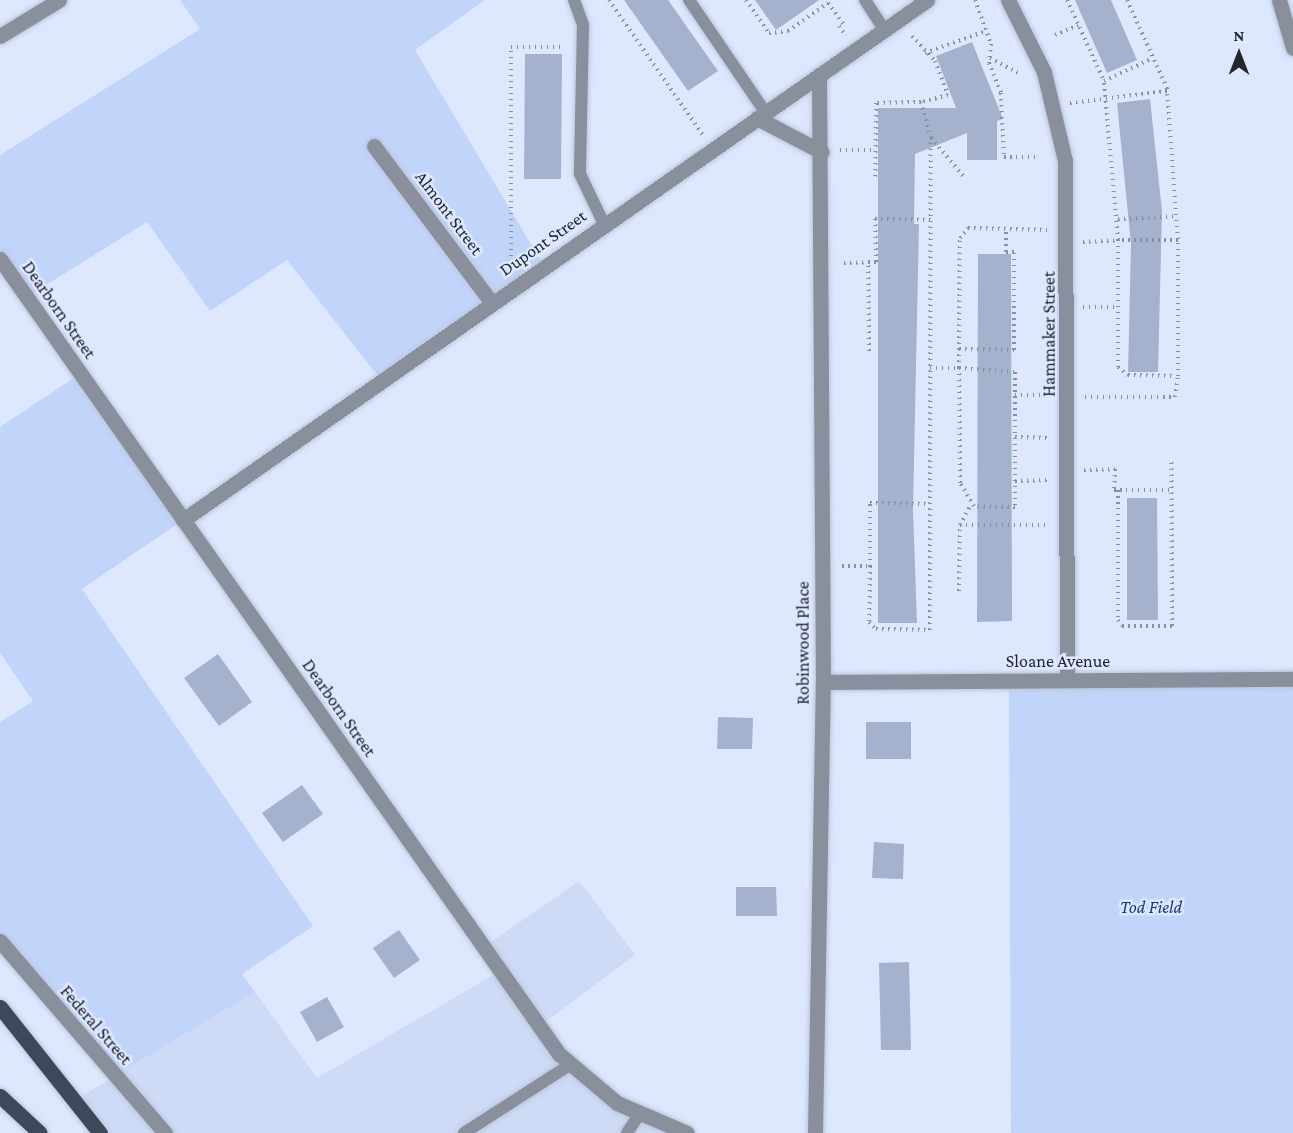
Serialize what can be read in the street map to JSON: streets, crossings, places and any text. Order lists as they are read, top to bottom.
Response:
{
  "streets": {
    "street": [
      "Almont Street",
      "Dupont Street",
      "Dearborn Street",
      "Hammaker Street",
      "Robinwood Place",
      "Sloane Avenue",
      "Federal Street"
    ]
  },
  "crossings": [
    ["Almont Street", "Dupont Street"],
    ["Dupont Street", "Dearborn Street"],
    ["Dupont Street", "Robinwood Place"],
    ["Hammaker Street", "Sloane Avenue"],
    ["Robinwood Place", "Sloane Avenue"]
  ],
  "parks": ["Tod Field"],
  "north": "top"
}
